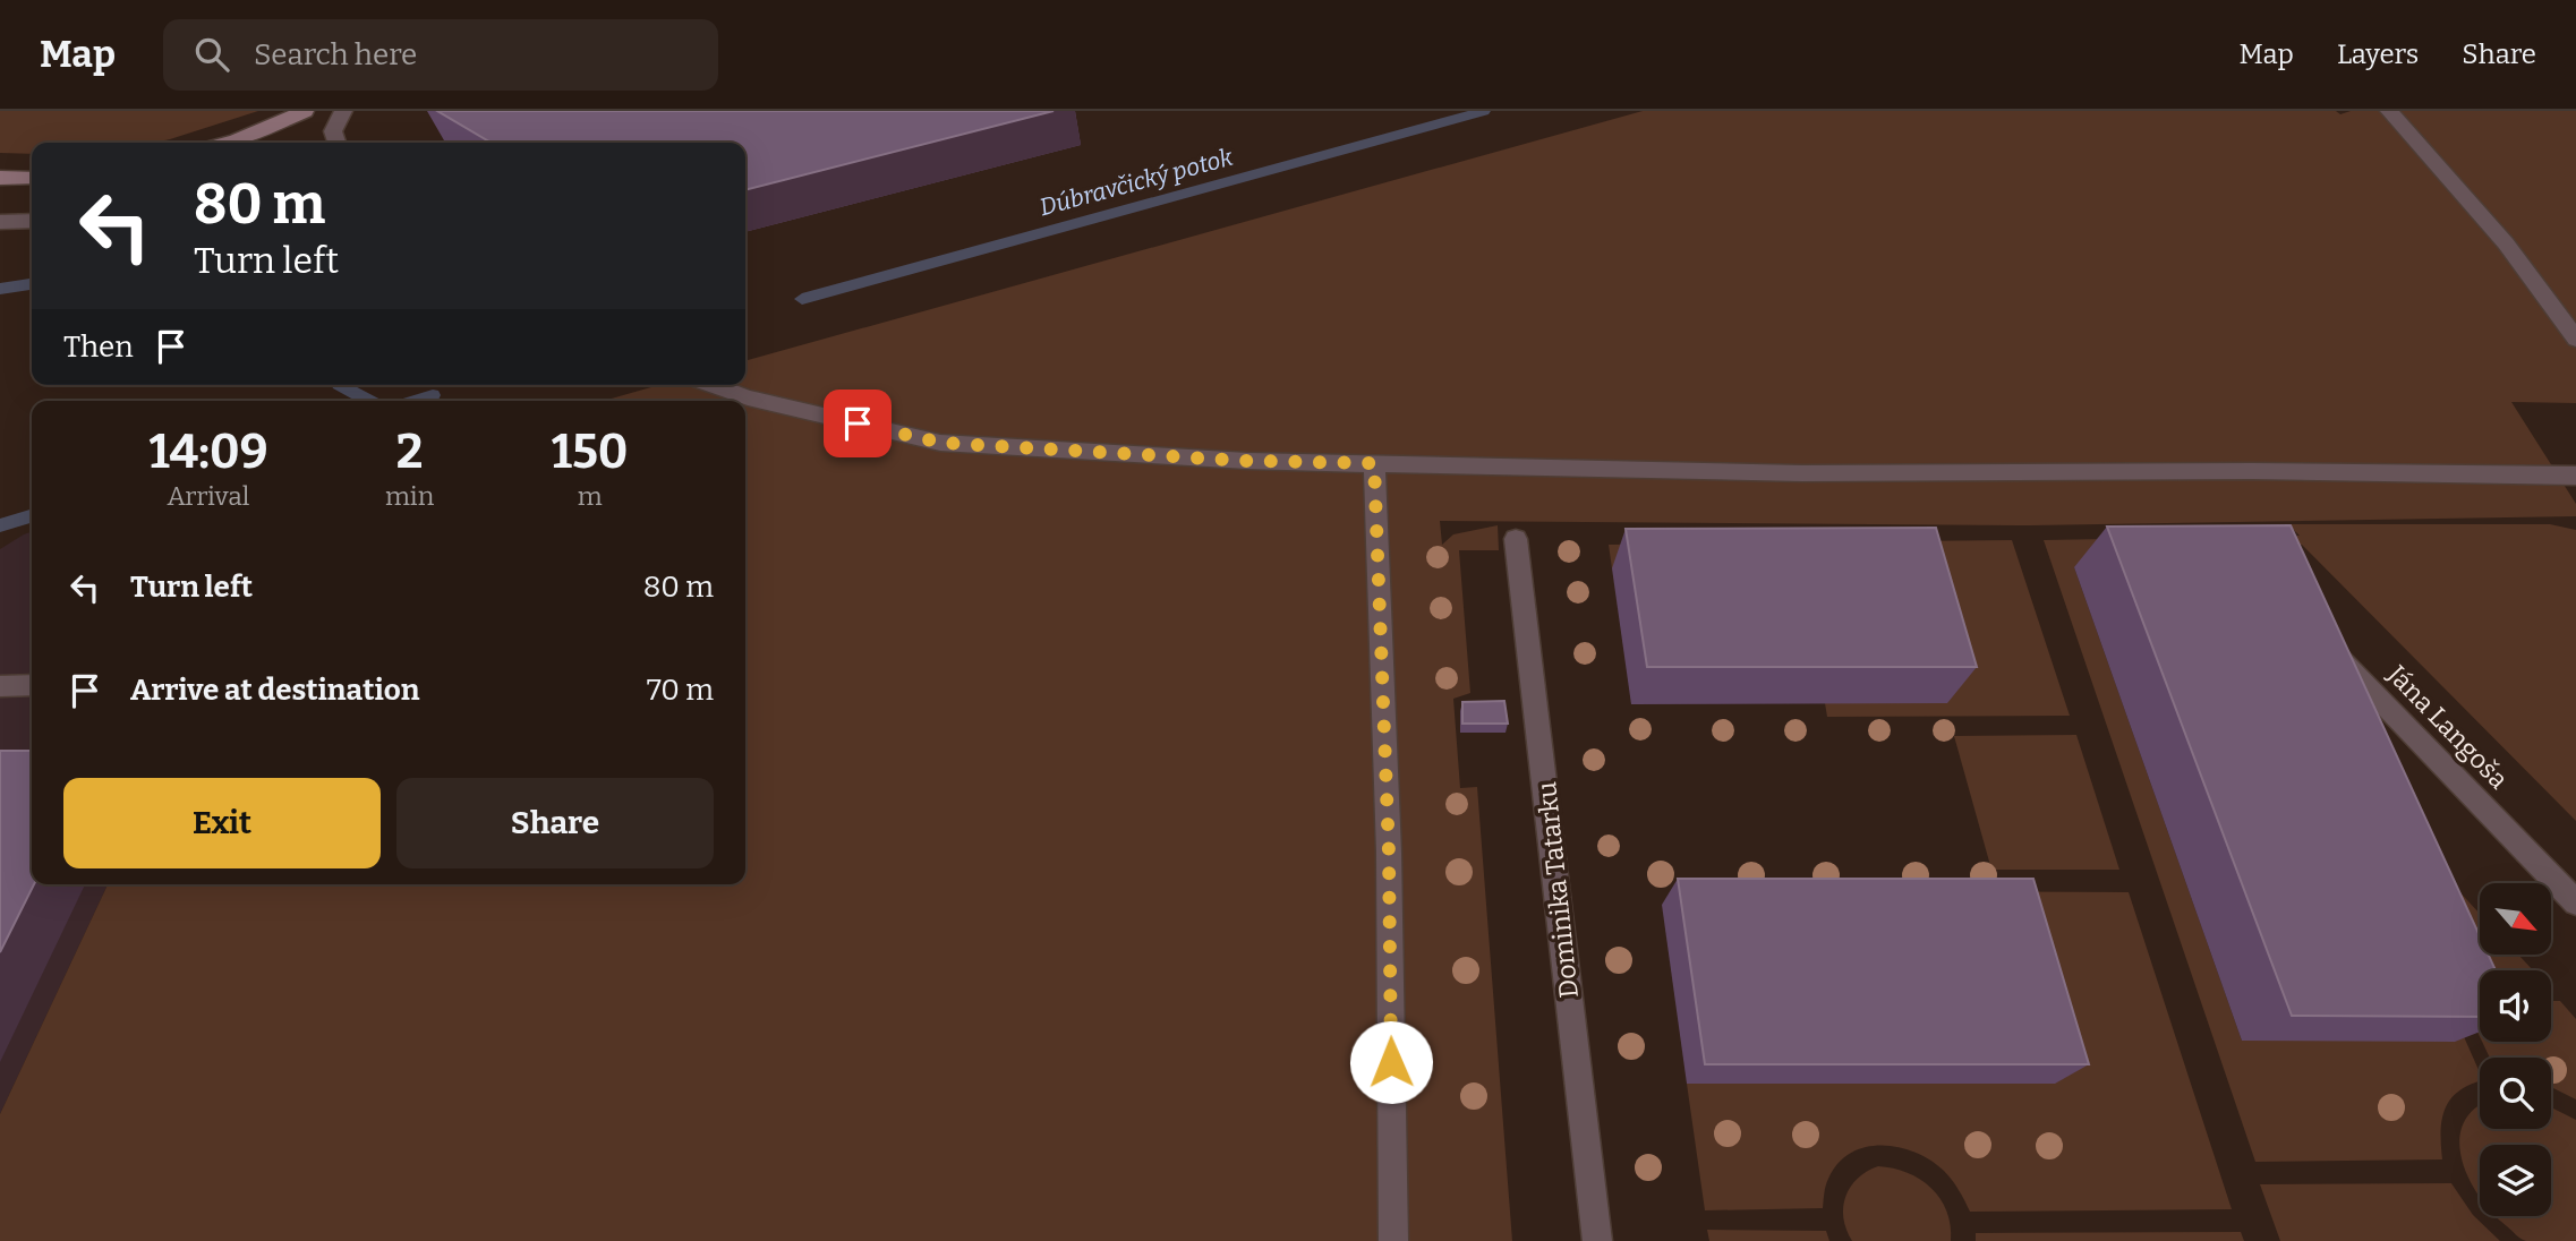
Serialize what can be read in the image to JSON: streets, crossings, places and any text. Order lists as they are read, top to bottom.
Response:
{
  "streets": {
    "street": ["Jána Langoša", "Dominika Tatarku"]
  },
  "water": ["Dúbravčický potok"],
  "north": "bottom right",
  "page": {
    "header": "Map",
    "search": "Search here",
    "nav": ["Map", "Layers", "Share"],
    "turn": ["80 m", "Turn left"],
    "then": "Then",
    "eta": [
      "14:09",
      "Arrival",
      "2",
      "min",
      "150",
      "m"
    ],
    "list": [
      {
        "name": "Turn left",
        "value": "80 m"
      },
      {
        "name": "Arrive at destination",
        "value": "70 m"
      }
    ],
    "buttons": ["Exit", "Share"]
  }
}
